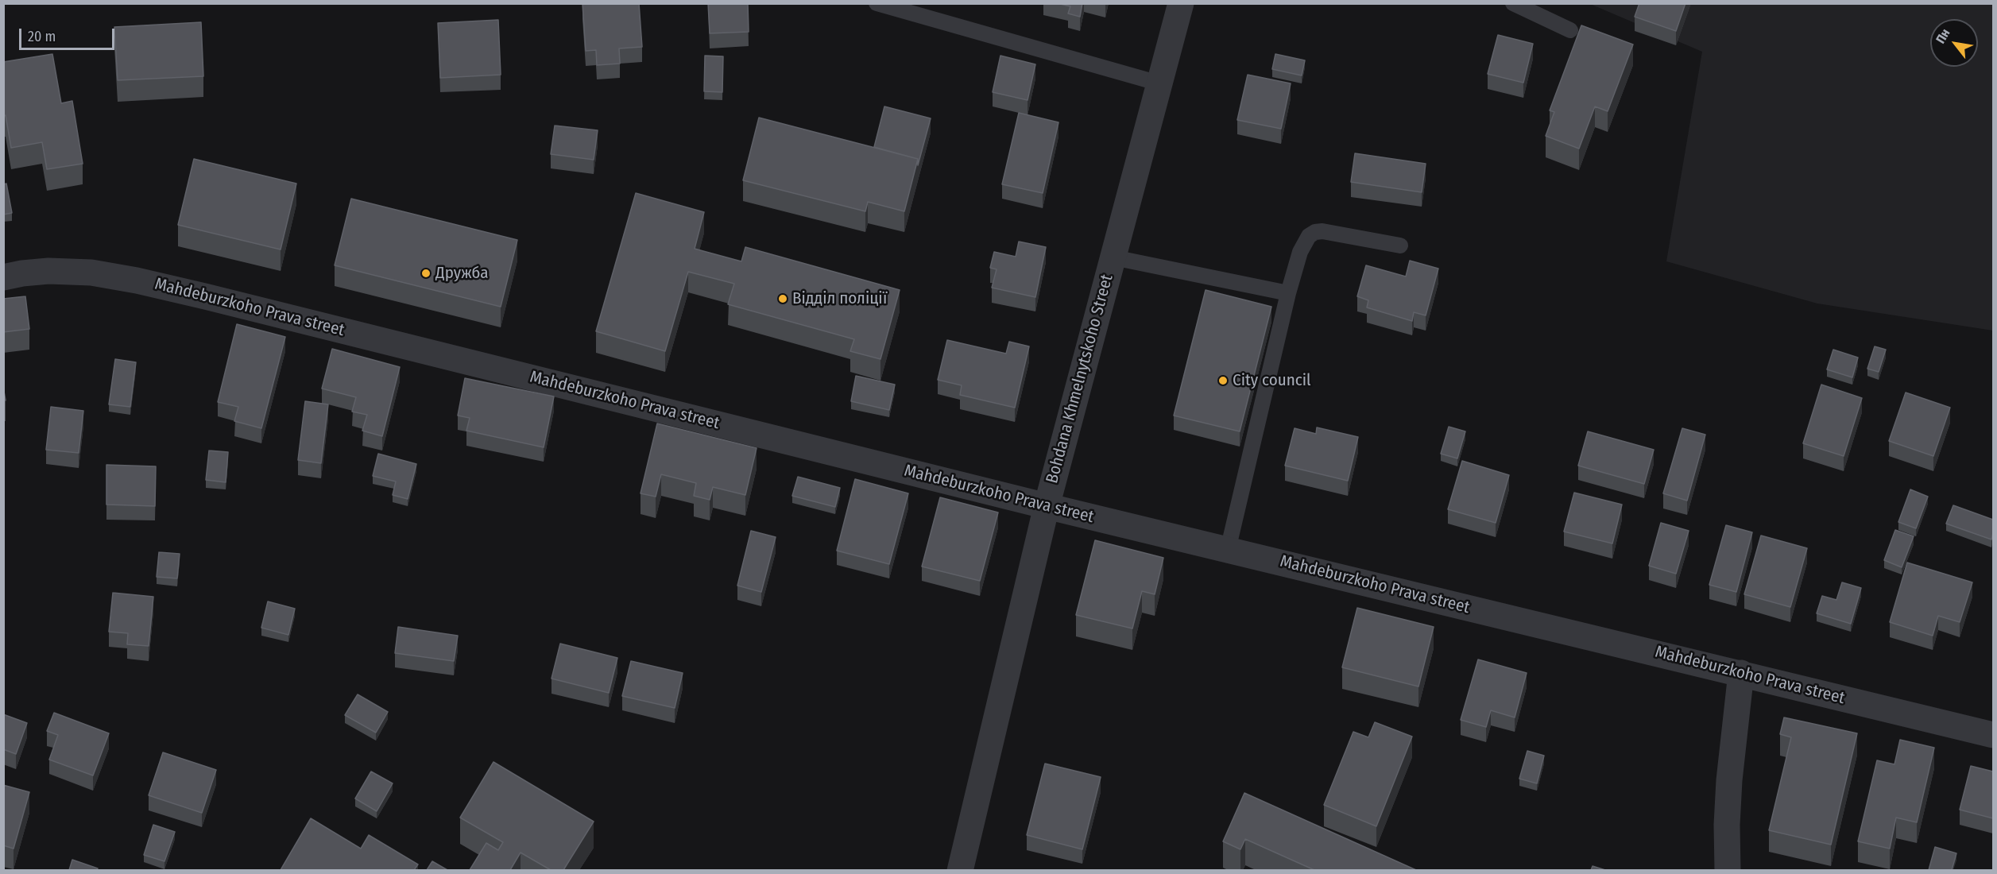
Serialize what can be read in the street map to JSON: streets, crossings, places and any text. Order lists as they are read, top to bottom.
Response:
{
  "streets": {
    "street": ["Mahdeburzkoho Prava street", "Bohdana Khmelnytskoho Street"]
  },
  "crossings": [
    ["Mahdeburzkoho Prava street", "Bohdana Khmelnytskoho Street"]
  ],
  "places": ["Дружба", "Відділ поліції", "City council"],
  "scale_bar": "20 m",
  "north": "top left"
}
